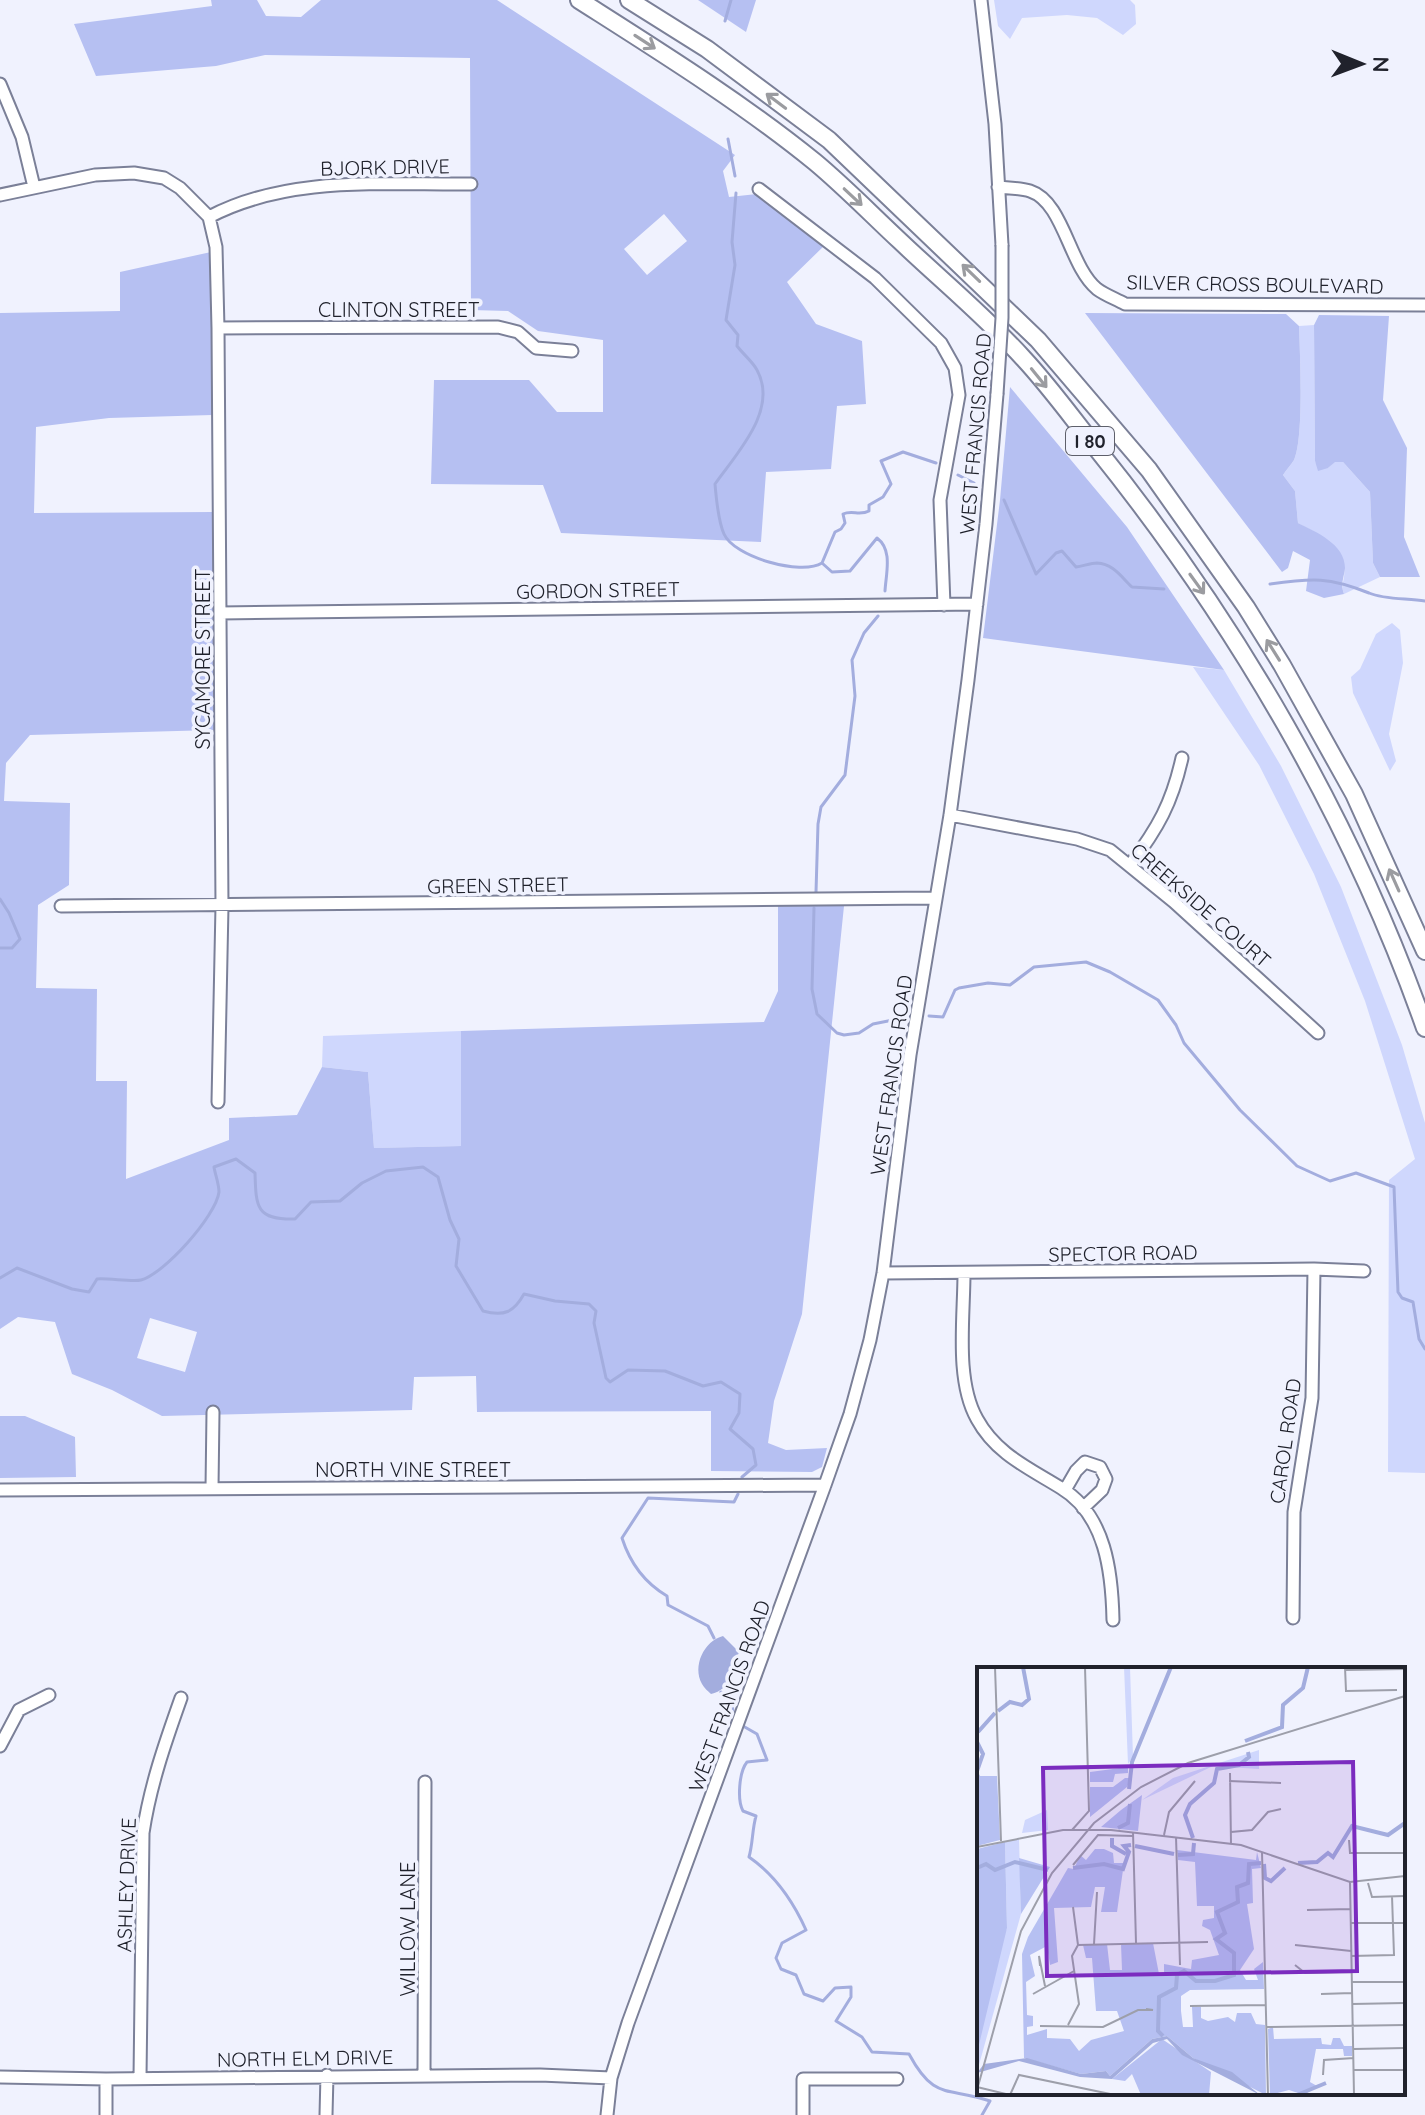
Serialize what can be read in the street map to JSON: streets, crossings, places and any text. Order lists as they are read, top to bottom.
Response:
{
  "streets": {
    "highway": ["I 80"],
    "street": [
      "BJORK DRIVE",
      "SILVER CROSS BOULEVARD",
      "CLINTON STREET",
      "WEST FRANCIS ROAD",
      "GORDON STREET",
      "SYCAMORE STREET",
      "GREEN STREET",
      "CREEKSIDE COURT",
      "SPECTOR ROAD",
      "CAROL ROAD",
      "NORTH VINE STREET",
      "ASHLEY DRIVE",
      "WILLOW LANE",
      "NORTH ELM DRIVE"
    ]
  },
  "crossings": [
    ["BJORK DRIVE", "SYCAMORE STREET"],
    ["SILVER CROSS BOULEVARD", "WEST FRANCIS ROAD"],
    ["CLINTON STREET", "SYCAMORE STREET"],
    ["WEST FRANCIS ROAD", "GORDON STREET"],
    ["WEST FRANCIS ROAD", "GREEN STREET"],
    ["WEST FRANCIS ROAD", "CREEKSIDE COURT"],
    ["WEST FRANCIS ROAD", "SPECTOR ROAD"],
    ["WEST FRANCIS ROAD", "NORTH VINE STREET"],
    ["WEST FRANCIS ROAD", "NORTH ELM DRIVE"],
    ["GORDON STREET", "SYCAMORE STREET"],
    ["SYCAMORE STREET", "GREEN STREET"],
    ["SPECTOR ROAD", "CAROL ROAD"],
    ["ASHLEY DRIVE", "NORTH ELM DRIVE"],
    ["WILLOW LANE", "NORTH ELM DRIVE"]
  ],
  "north": "right"
}
